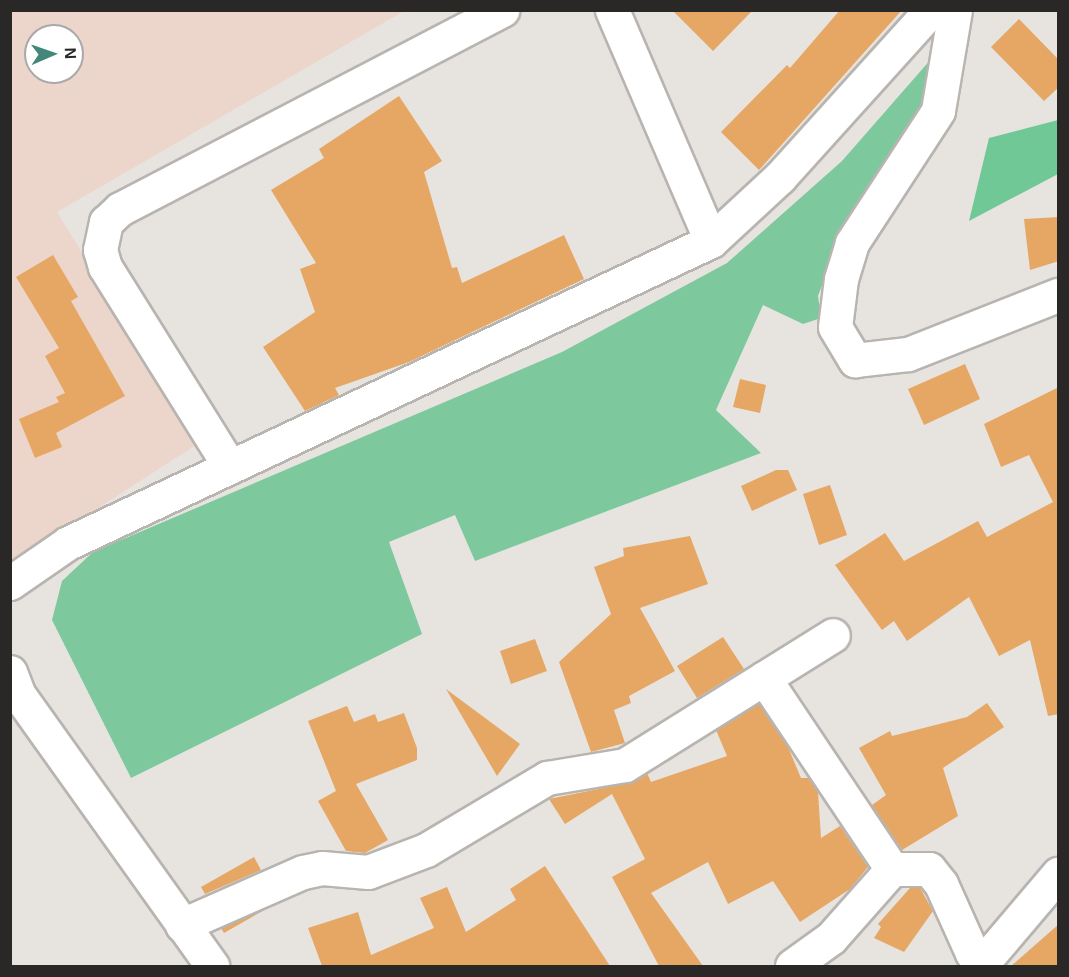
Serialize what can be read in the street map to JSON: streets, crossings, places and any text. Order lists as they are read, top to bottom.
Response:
{
  "north": "right"
}
